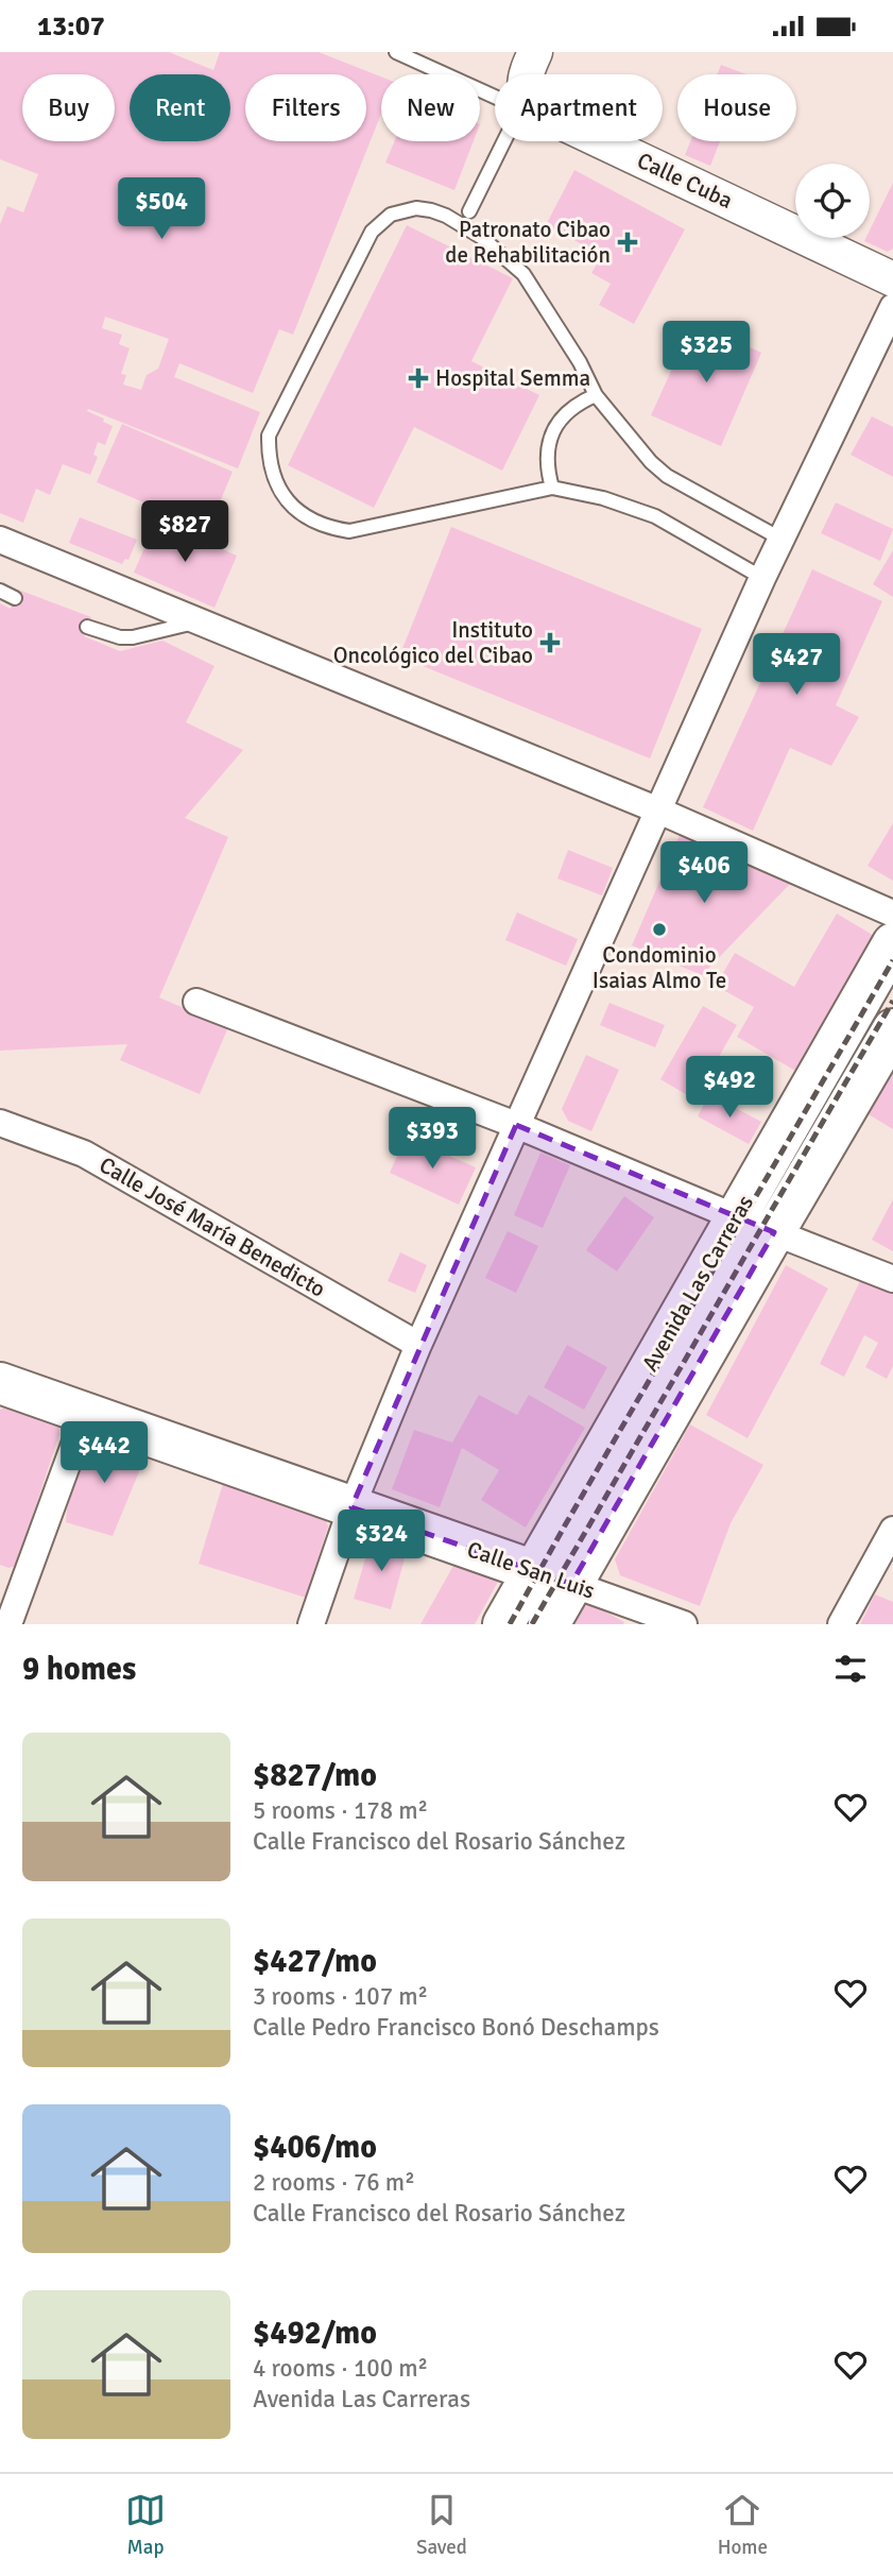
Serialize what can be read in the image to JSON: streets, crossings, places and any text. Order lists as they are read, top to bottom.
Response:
{
  "streets": {
    "main road": ["Avenida Las Carreras", "Calle San Luis"],
    "street": ["Calle Cuba", "Calle José María Benedicto"]
  },
  "crossings": [
    ["Avenida Las Carreras", "Calle San Luis"]
  ],
  "places": {
    "health": ["Patronato Cibao de Rehabilitación", "Hospital Semma", "Instituto Oncológico del Cibao"],
    "other": ["Condominio Isaias Almo Te"]
  },
  "page": {
    "status": "13:07",
    "chip": [
      "Buy",
      "Rent",
      "Filters",
      "New",
      "Apartment",
      "House"
    ],
    "price": [
      "$504",
      "$325",
      "$827",
      "$427",
      "$406",
      "$492",
      "$393",
      "$442",
      "$324"
    ],
    "heading": "9 homes",
    "list": [
      {
        "name": "$827/mo",
        "note": "5 rooms · 178 m² · Calle Francisco del Rosario Sánchez"
      },
      {
        "name": "$427/mo",
        "note": "3 rooms · 107 m² · Calle Pedro Francisco Bonó Deschamps"
      },
      {
        "name": "$406/mo",
        "note": "2 rooms · 76 m² · Calle Francisco del Rosario Sánchez"
      },
      {
        "name": "$492/mo",
        "note": "4 rooms · 100 m² · Avenida Las Carreras"
      }
    ],
    "tabs": ["Map", "Saved", "Home"]
  }
}
